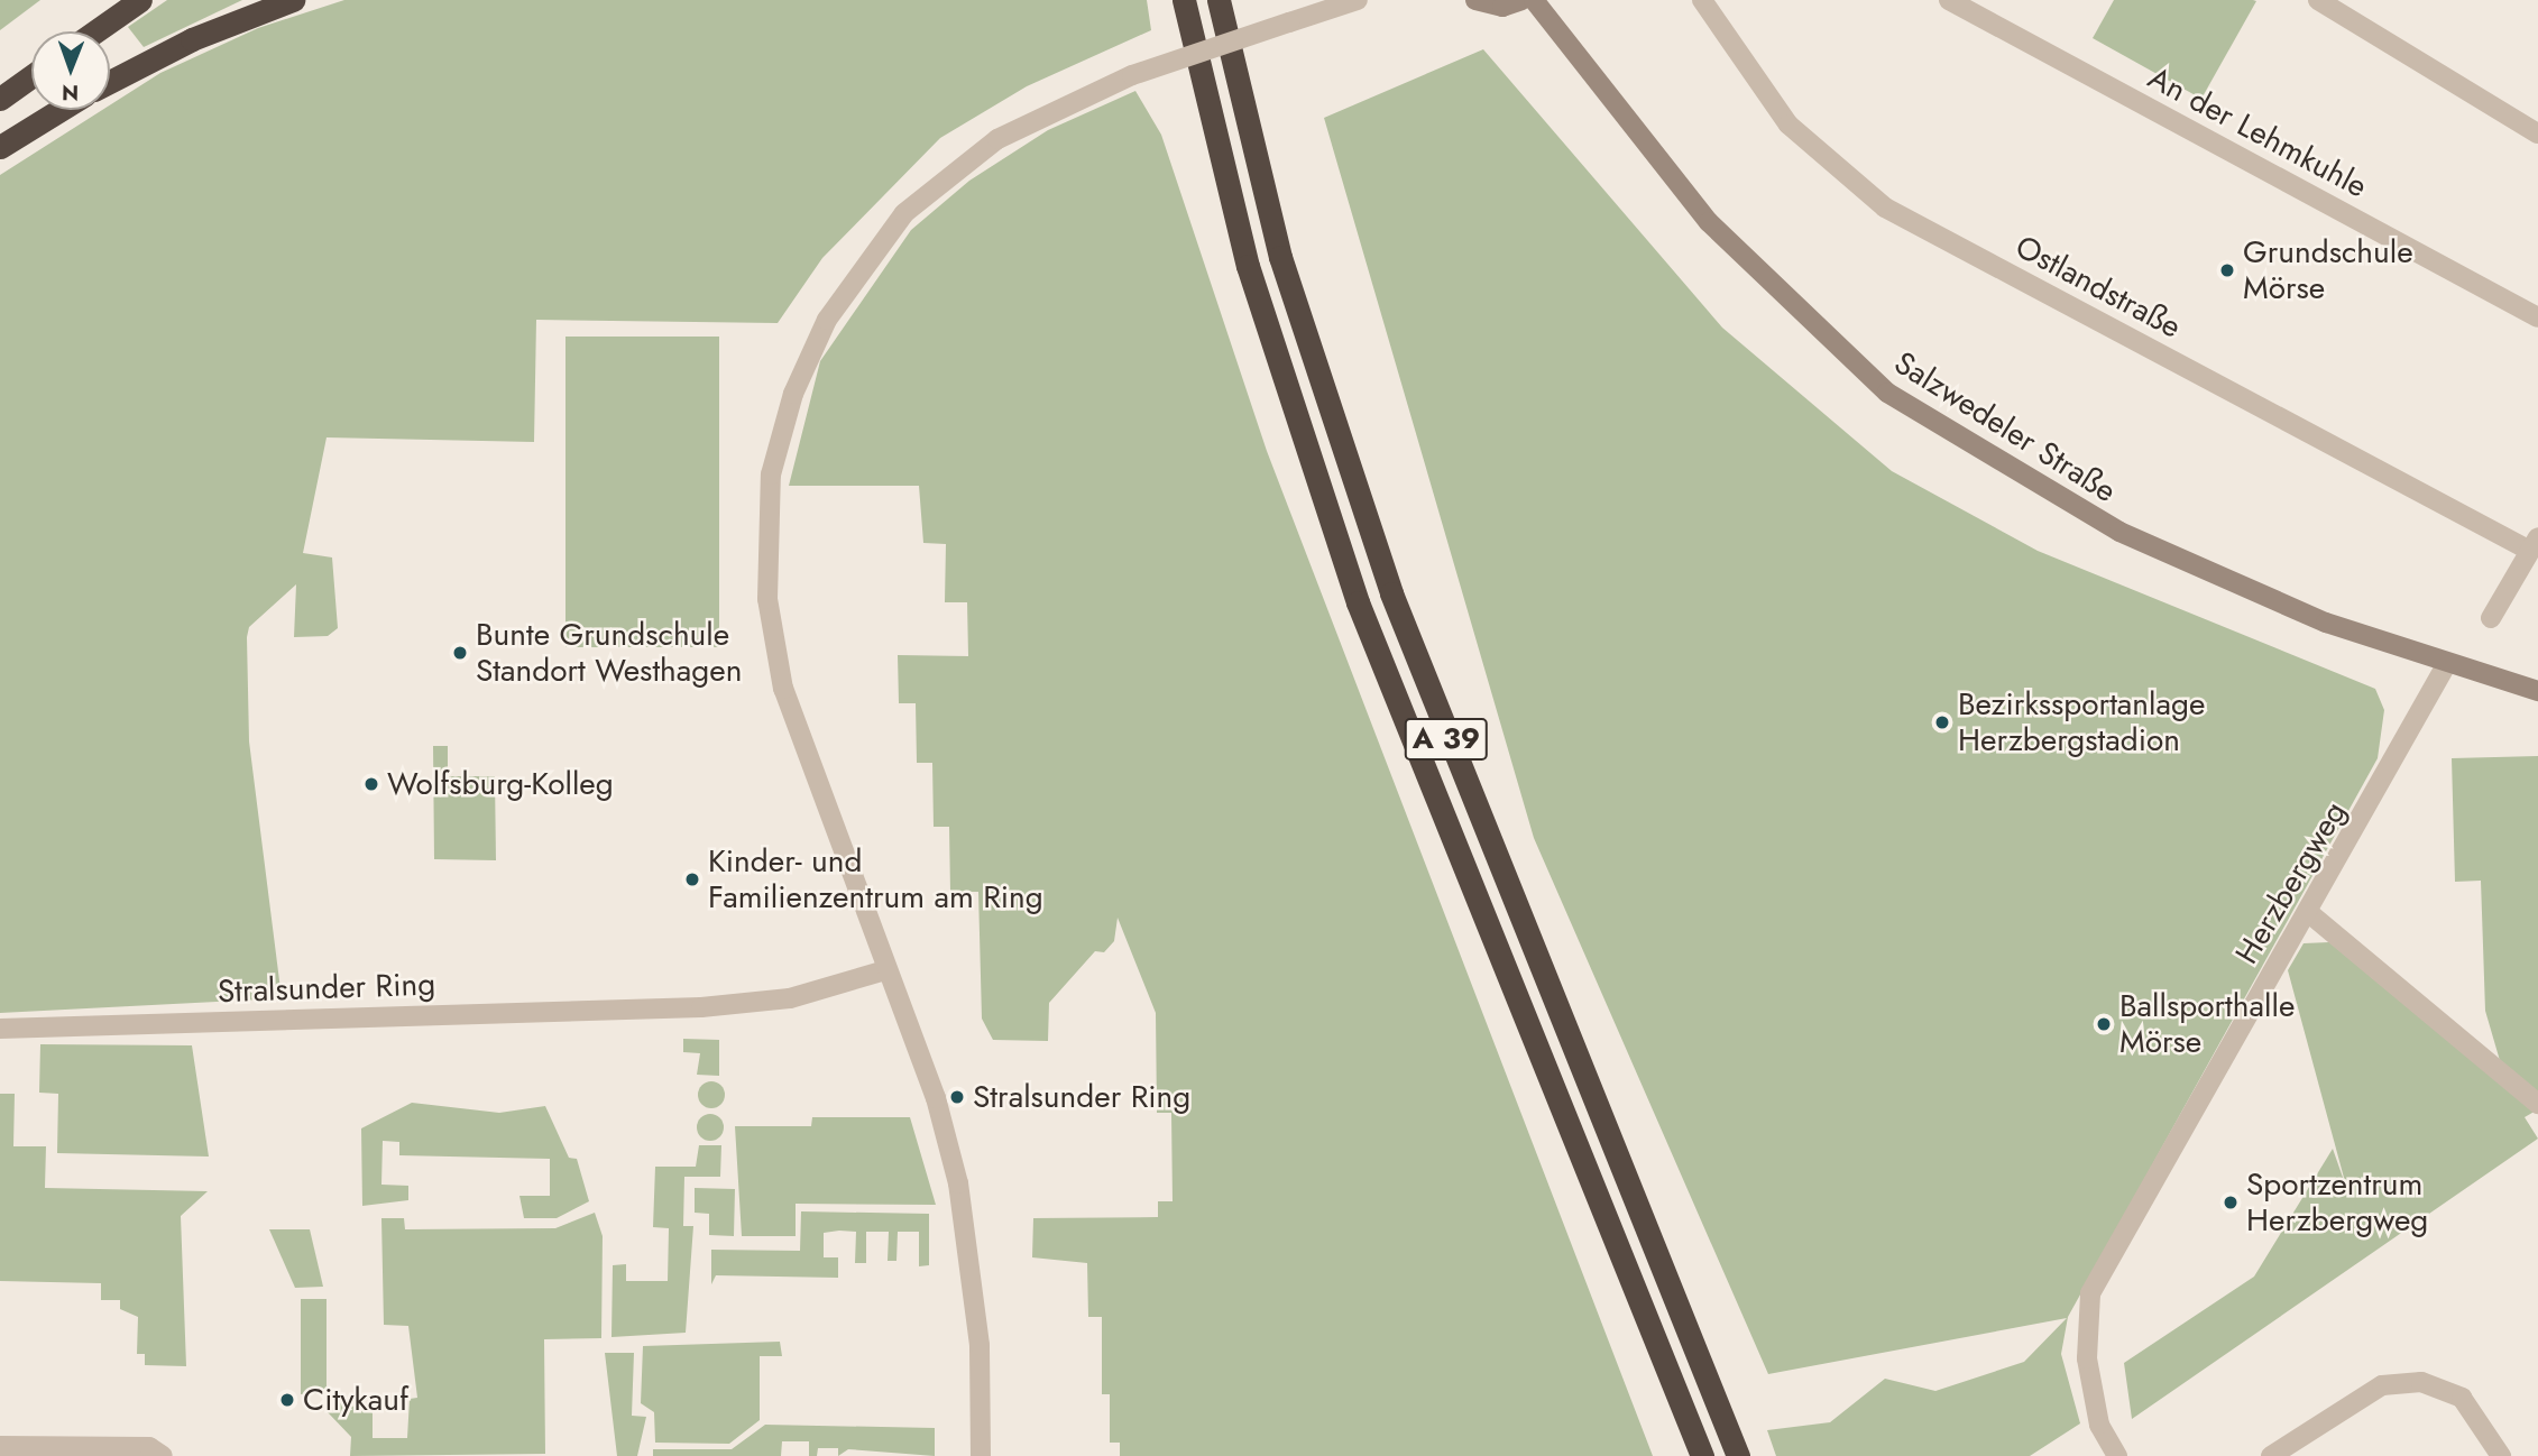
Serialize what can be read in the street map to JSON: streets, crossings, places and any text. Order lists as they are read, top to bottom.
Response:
{
  "streets": {
    "highway": ["A 39"],
    "street": [
      "An der Lehmkuhle",
      "Ostlandstraße",
      "Salzwedeler Straße",
      "Herzbergweg",
      "Stralsunder Ring"
    ]
  },
  "crossings": [
    ["Salzwedeler Straße", "Herzbergweg"]
  ],
  "places": [
    "Grundschule Mörse",
    "Bunte Grundschule Standort Westhagen",
    "Bezirkssportanlage Herzbergstadion",
    "Wolfsburg-Kolleg",
    "Kinder- und Familienzentrum am Ring",
    "Ballsporthalle Mörse",
    "Stralsunder Ring",
    "Sportzentrum Herzbergweg",
    "Citykauf"
  ],
  "north": "bottom"
}
